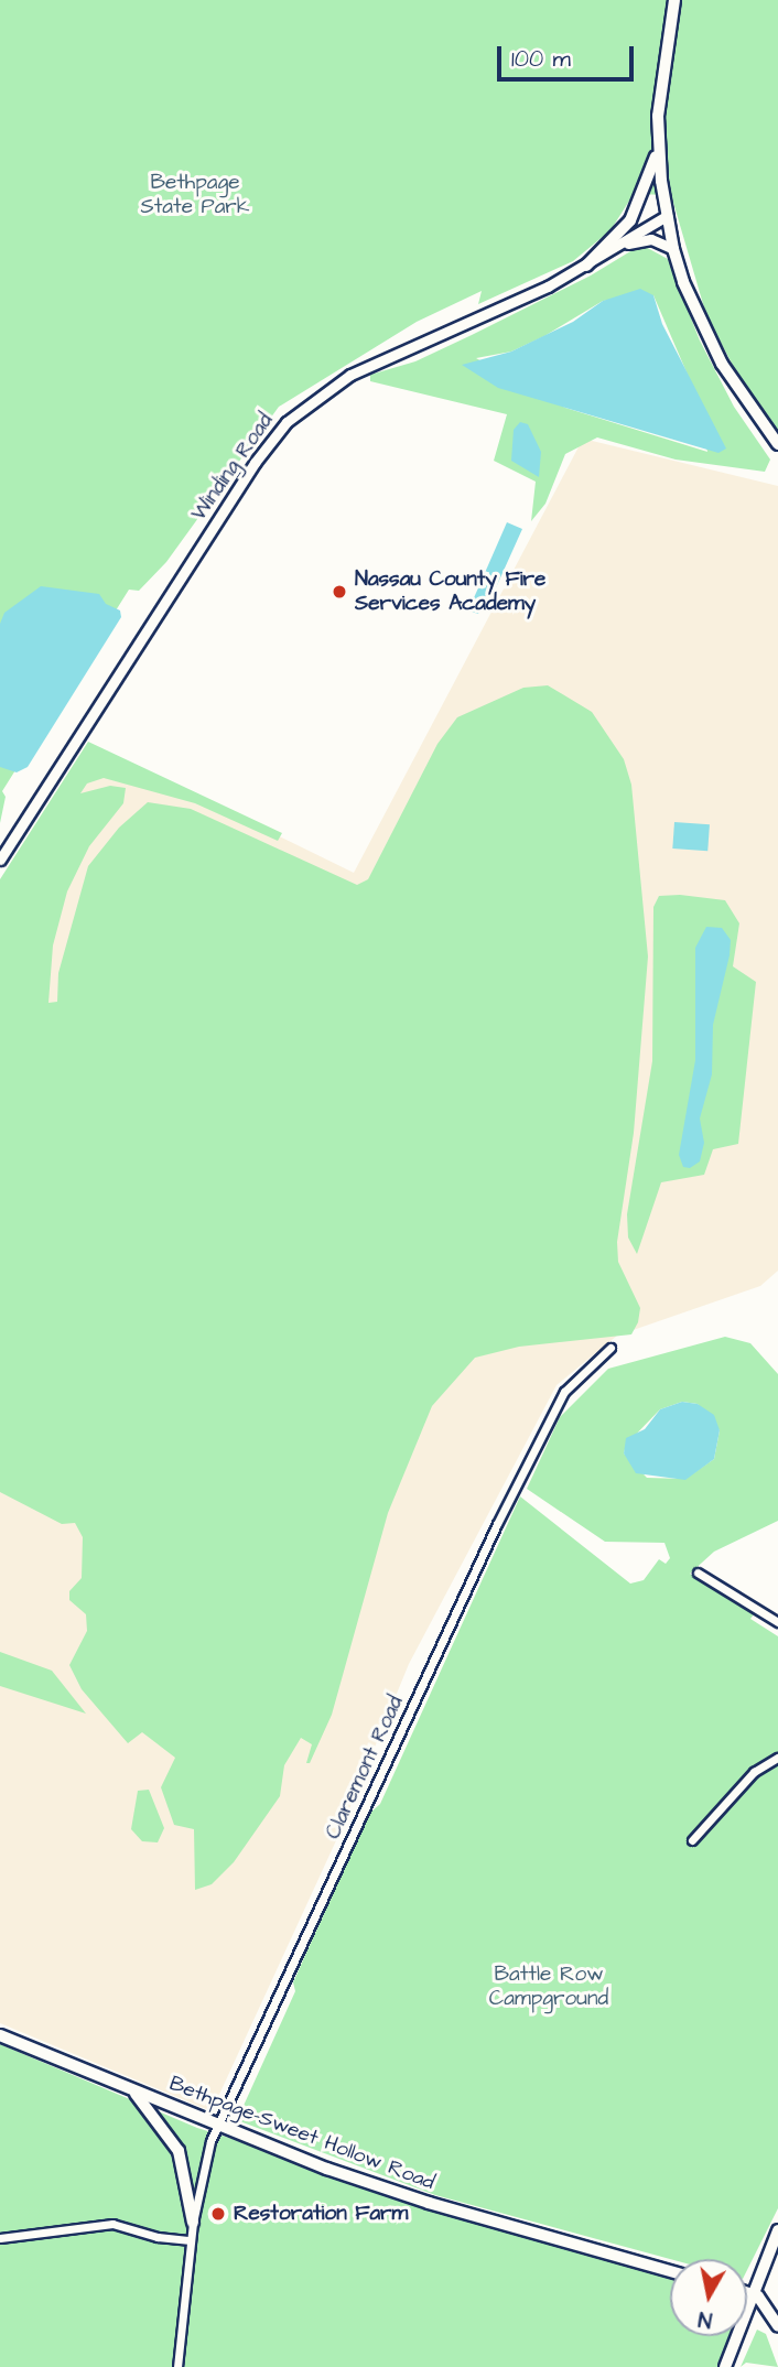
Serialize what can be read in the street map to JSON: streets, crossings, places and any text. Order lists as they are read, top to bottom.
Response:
{
  "streets": {
    "main road": ["Bethpage-Sweet Hollow Road"],
    "street": ["Winding Road", "Claremont Road"]
  },
  "crossings": [
    ["Claremont Road", "Bethpage-Sweet Hollow Road"]
  ],
  "parks": ["Bethpage State Park", "Battle Row Campground"],
  "places": ["Nassau County Fire Services Academy", "Restoration Farm"],
  "scale_bar": "100 m",
  "north": "bottom"
}
